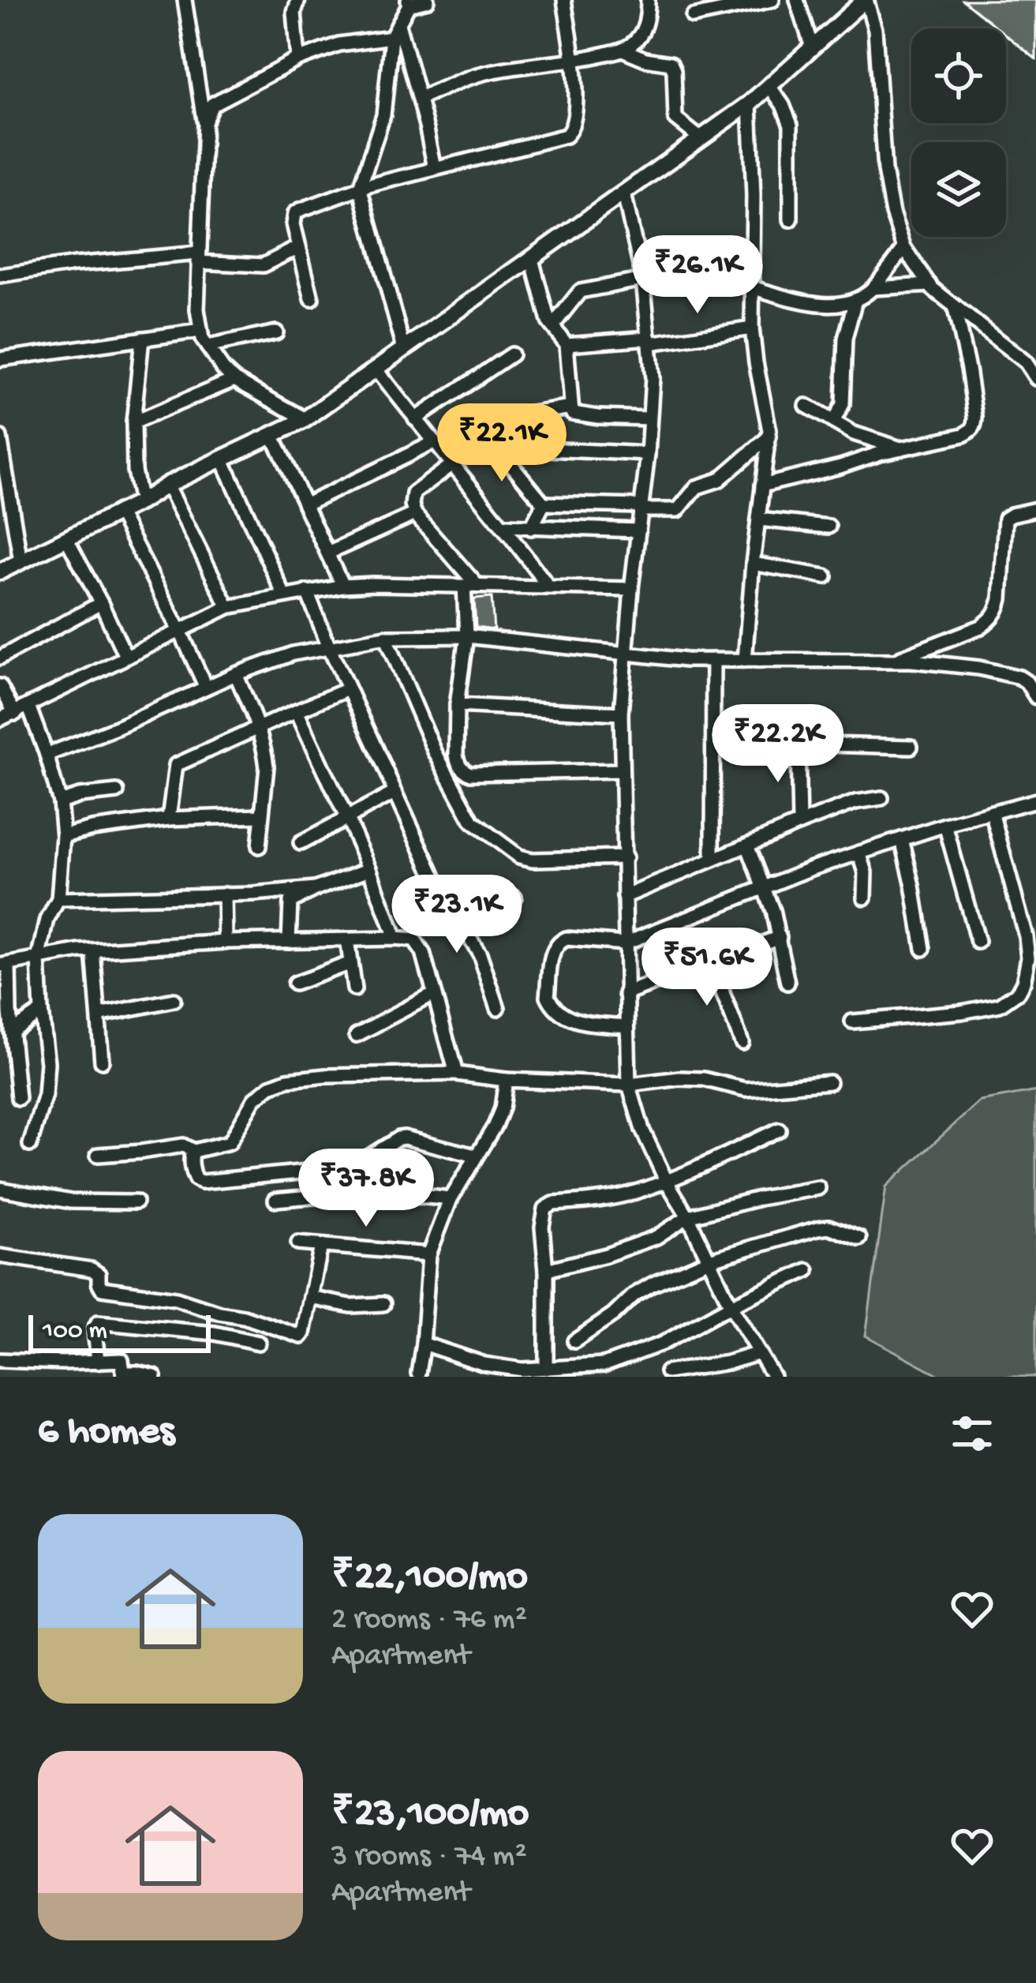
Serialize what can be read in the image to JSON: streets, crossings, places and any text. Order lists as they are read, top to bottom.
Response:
{
  "scale_bar": "100 m",
  "page": {
    "price": [
      "₹26.1K",
      "₹22.1K",
      "₹22.2K",
      "₹23.1K",
      "₹51.6K",
      "₹37.8K"
    ],
    "scale": "100 m",
    "heading": "6 homes",
    "list": [
      {
        "name": "₹22,100/mo",
        "note": "2 rooms · 76 m² · Apartment"
      },
      {
        "name": "₹23,100/mo",
        "note": "3 rooms · 74 m² · Apartment"
      }
    ]
  }
}
